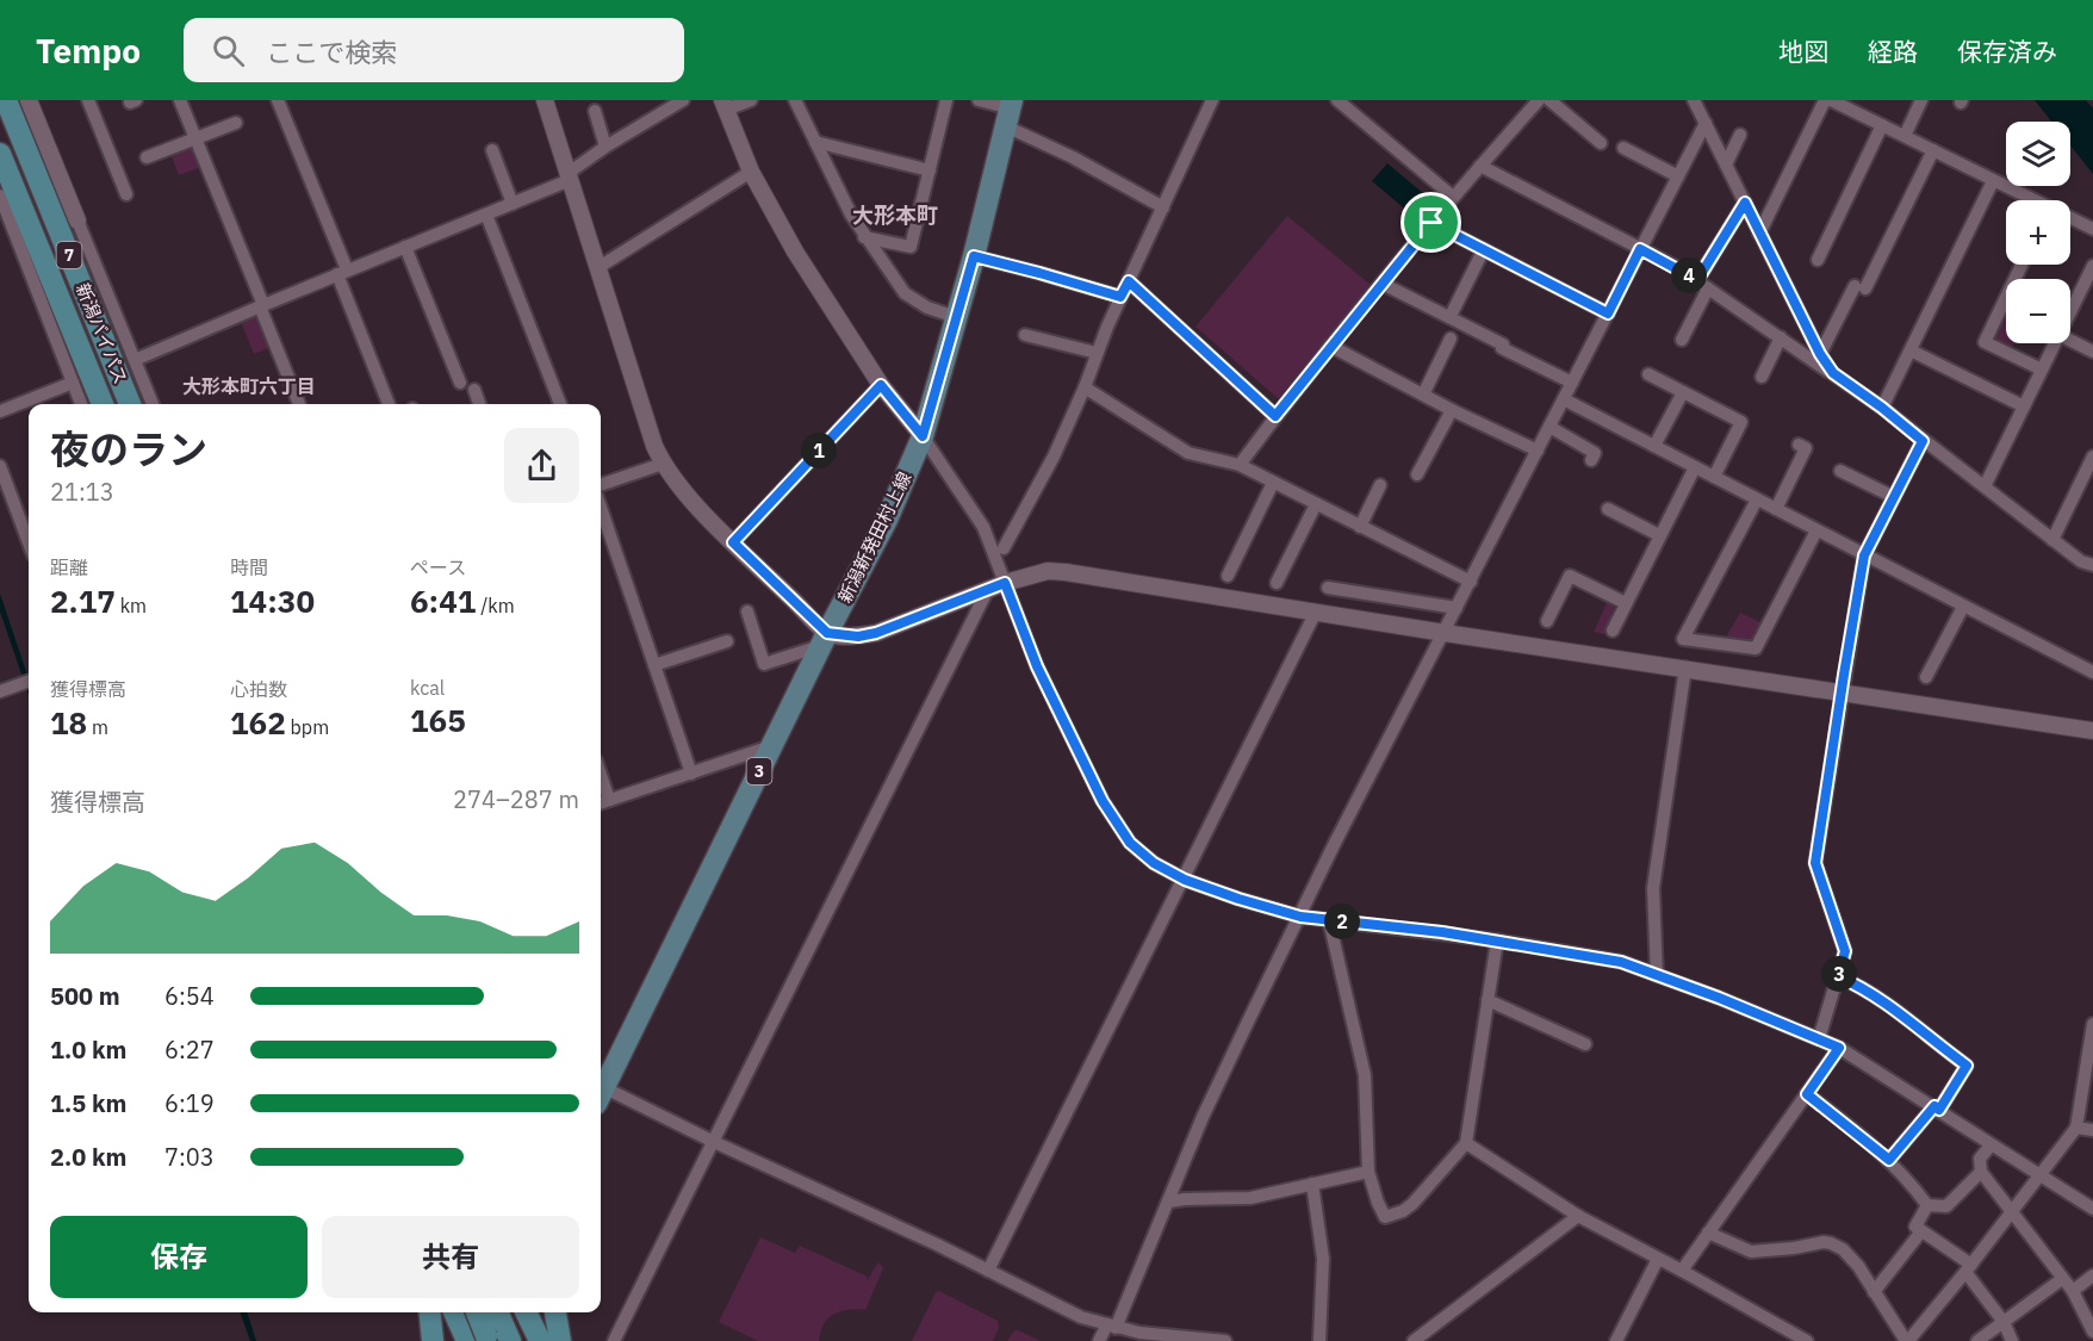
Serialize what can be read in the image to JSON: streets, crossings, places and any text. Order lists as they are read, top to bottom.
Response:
{
  "streets": {
    "highway": ["7", "新潟バイパス"],
    "main road": ["新潟新発田村上線", "3"]
  },
  "districts": ["大形本町", "大形本町六丁目"],
  "page": {
    "header": "Tempo",
    "search": "ここで検索",
    "nav": ["地図", "経路", "保存済み"],
    "map_buttons": ["+", "−"],
    "pins": [
      "4",
      "1",
      "2",
      "3"
    ],
    "heading": ["夜のラン", "21:13"],
    "stats": [
      ["距離", "2.17 km"],
      ["時間", "14:30"],
      ["ペース", "6:41 /km"],
      ["獲得標高", "18 m"],
      ["心拍数", "162 bpm"],
      ["kcal", "165"]
    ],
    "chart": ["獲得標高", "274–287 m"],
    "list": [
      {
        "name": "500 m",
        "note": "6:54"
      },
      {
        "name": "1.0 km",
        "note": "6:27"
      },
      {
        "name": "1.5 km",
        "note": "6:19"
      },
      {
        "name": "2.0 km",
        "note": "7:03"
      }
    ],
    "buttons": ["保存", "共有"]
  }
}
